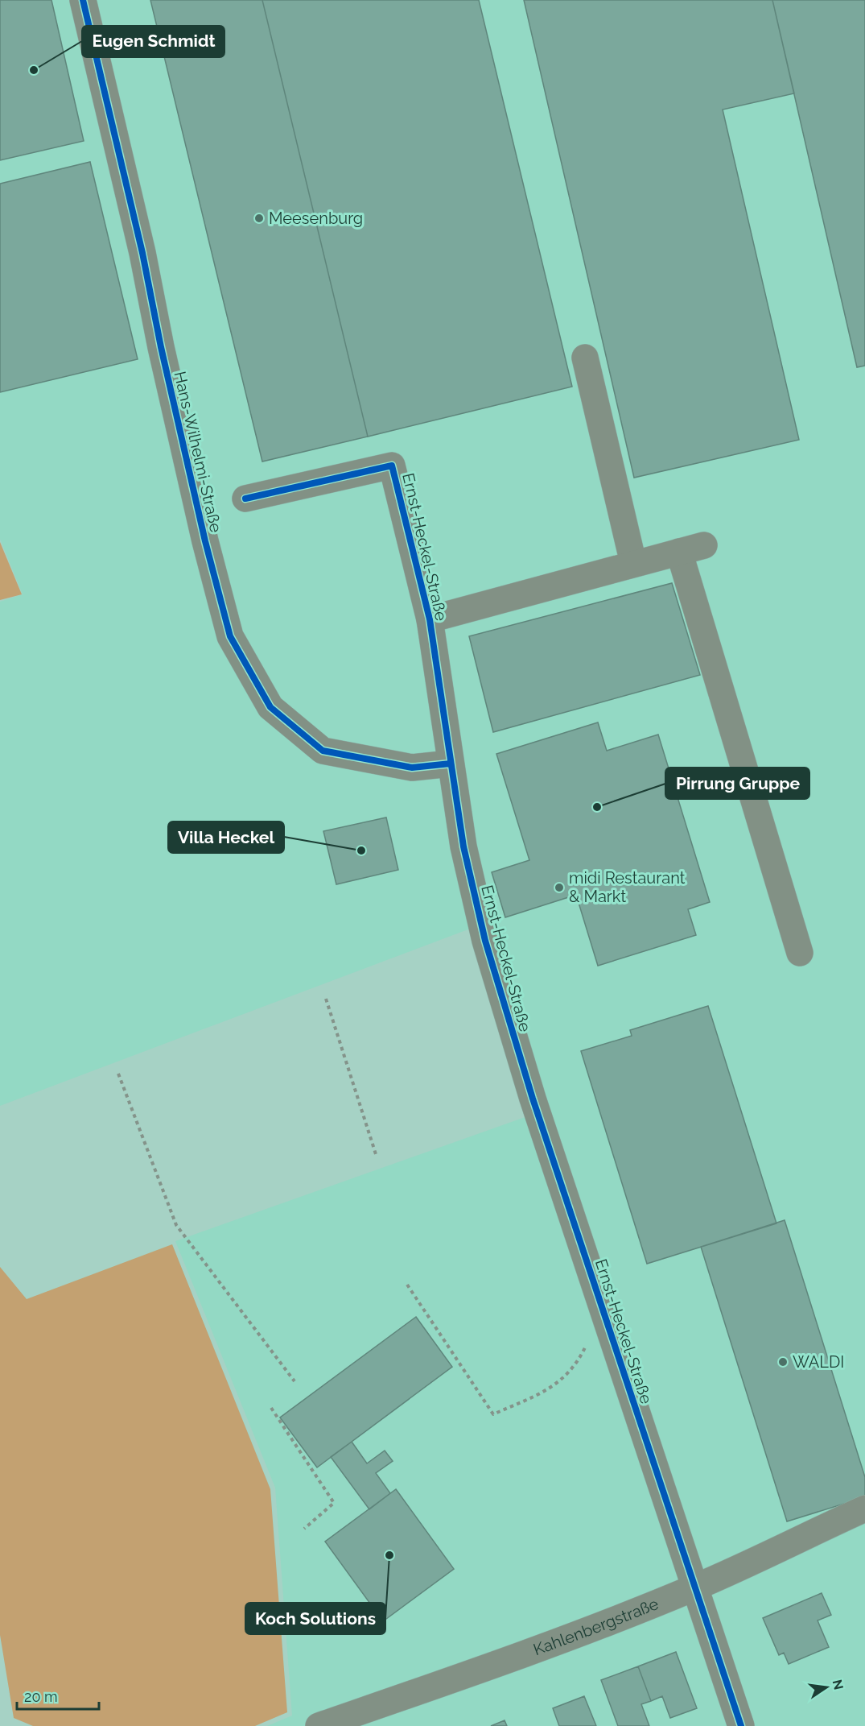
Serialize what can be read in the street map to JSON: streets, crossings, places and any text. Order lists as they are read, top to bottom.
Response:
{
  "streets": {
    "street": ["Hans-Wilhelmi-Straße", "Ernst-Heckel-Straße", "Kahlenbergstraße"]
  },
  "crossings": [
    ["Hans-Wilhelmi-Straße", "Ernst-Heckel-Straße"],
    ["Ernst-Heckel-Straße", "Kahlenbergstraße"]
  ],
  "places": [
    "Eugen Schmidt",
    "Meesenburg",
    "Pirrung Gruppe",
    "Villa Heckel",
    "midi Restaurant & Markt",
    "WALDI",
    "Koch Solutions"
  ],
  "scale_bar": "20 m",
  "north": "right"
}
